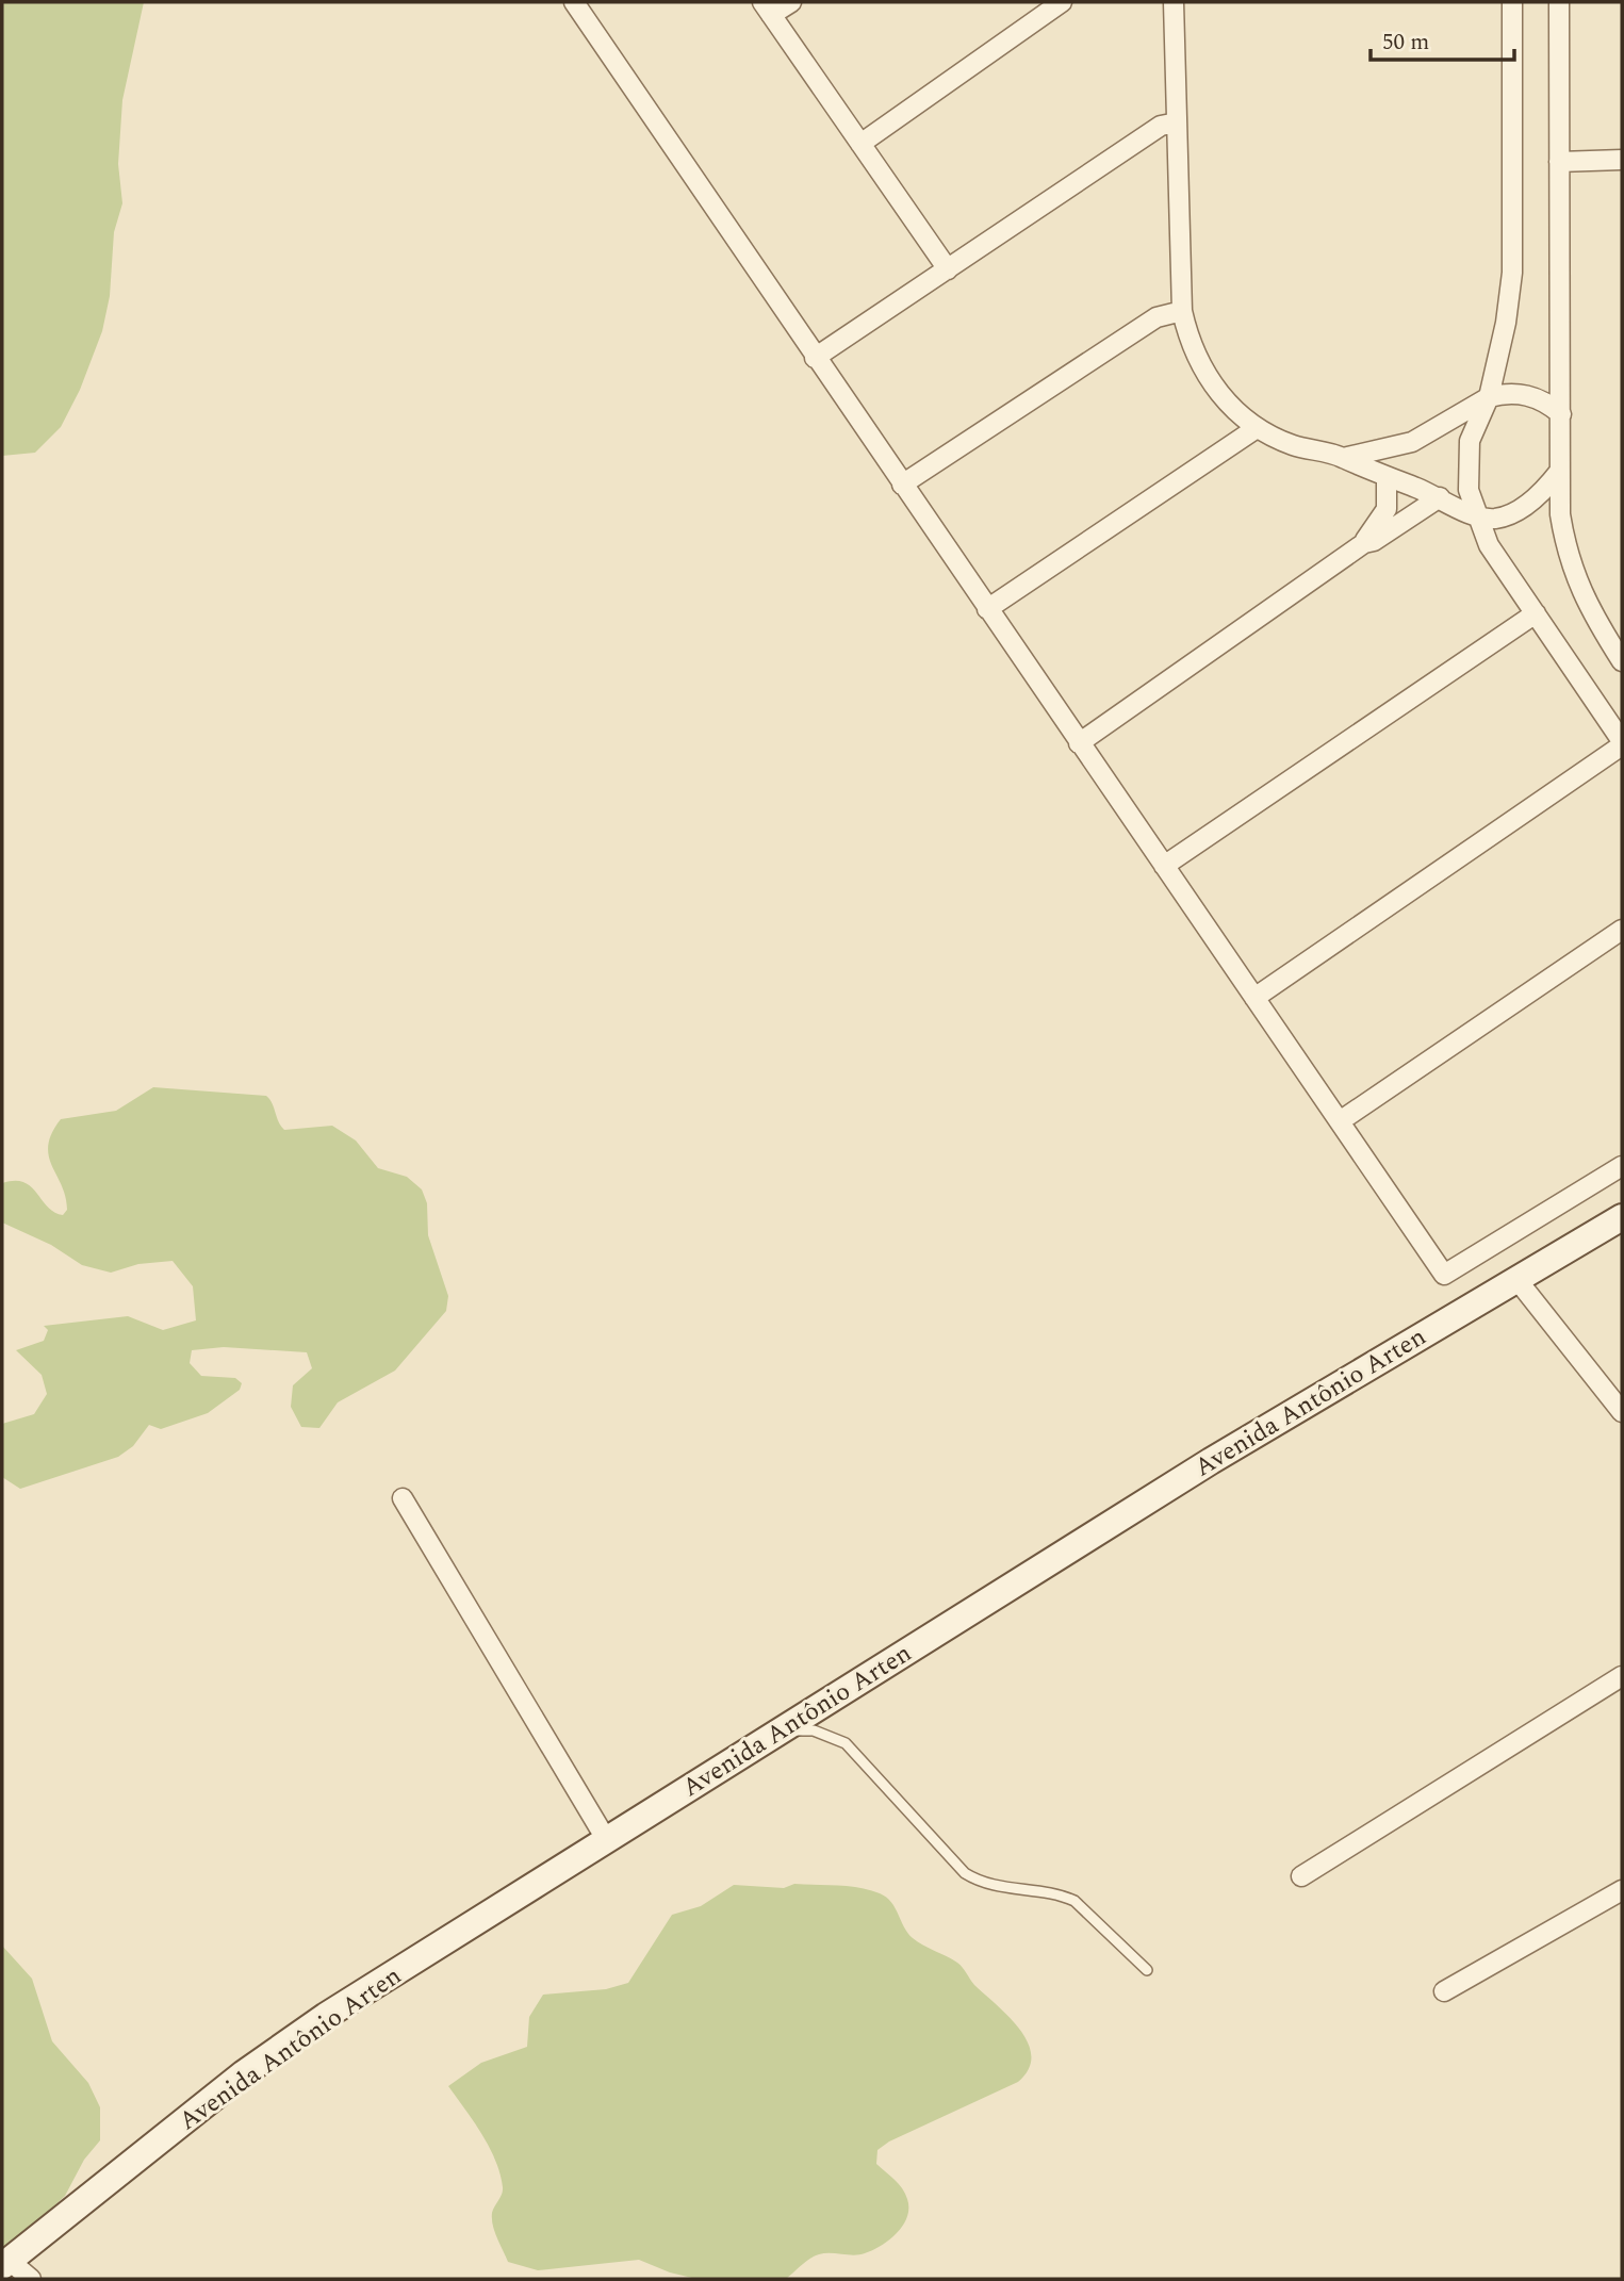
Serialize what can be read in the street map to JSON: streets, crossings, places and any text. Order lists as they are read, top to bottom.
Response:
{
  "streets": {
    "street": ["Avenida Antônio Arten"]
  },
  "scale_bar": "50 m"
}
